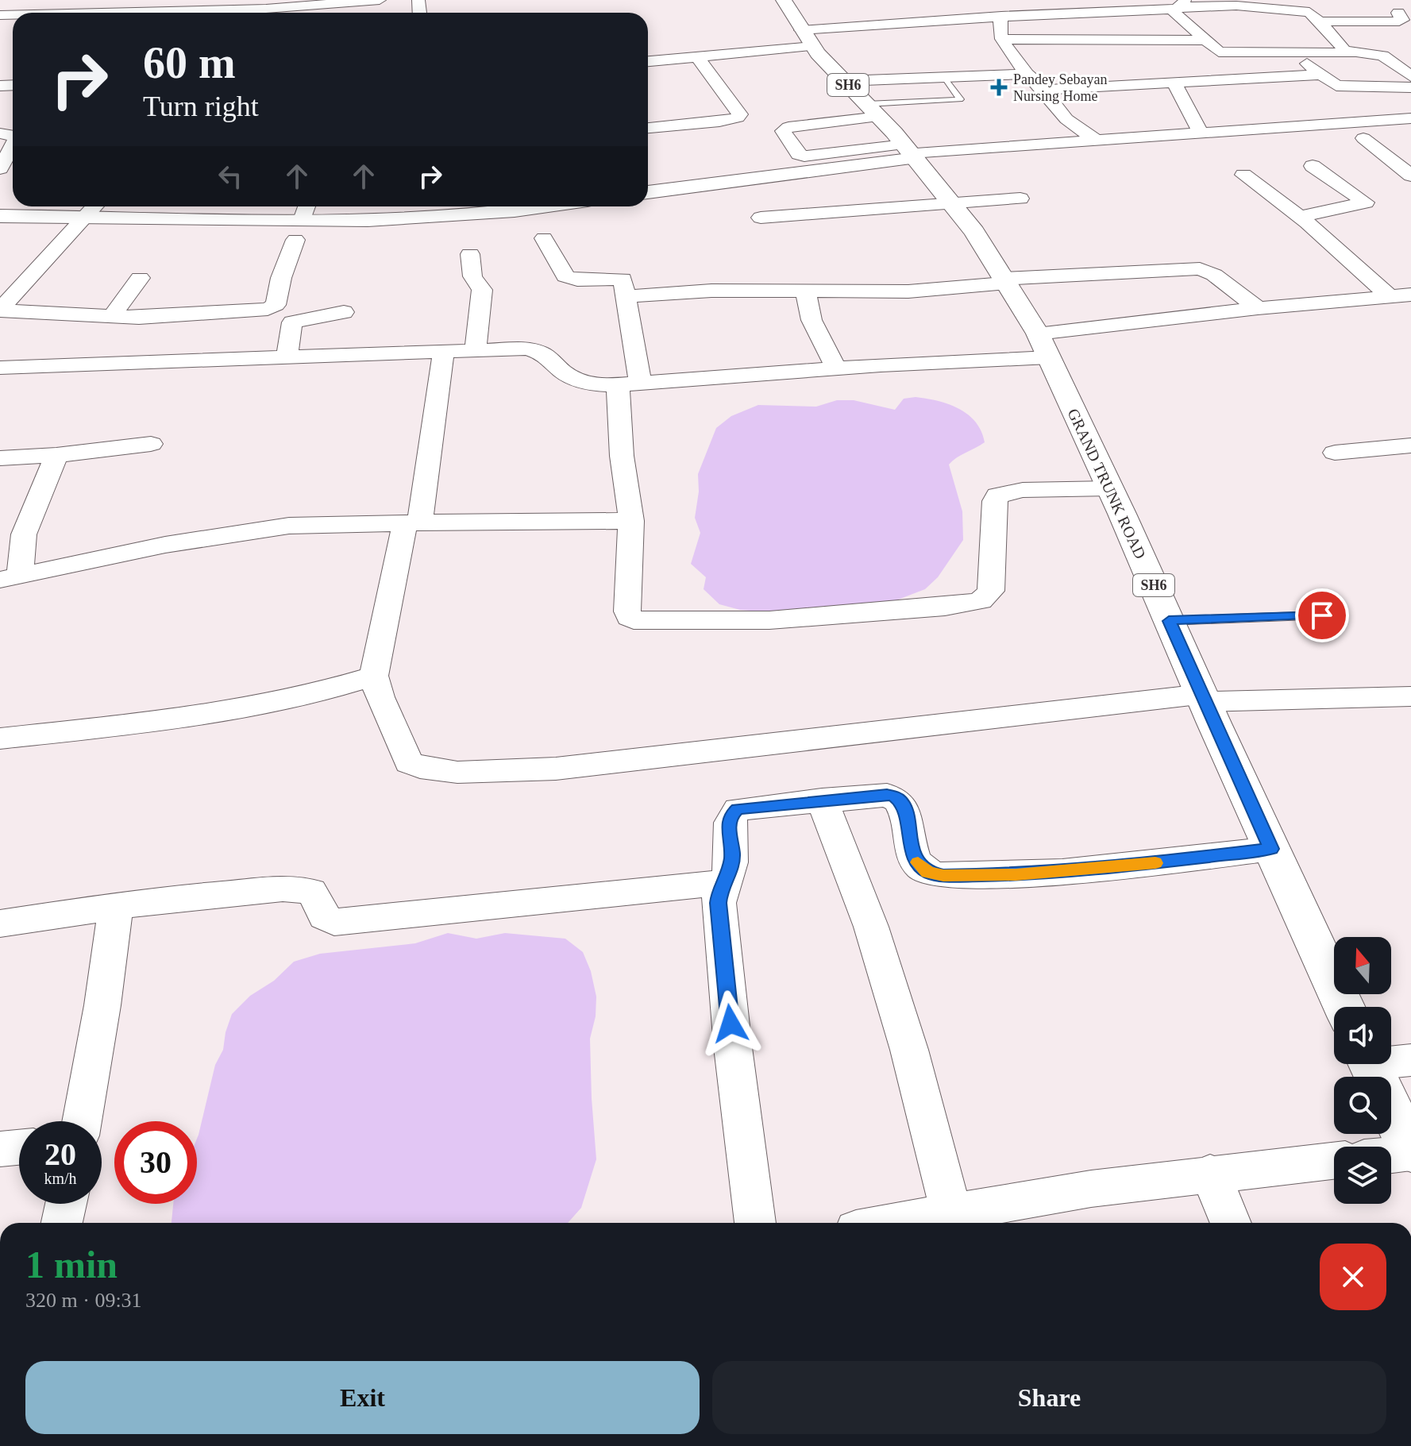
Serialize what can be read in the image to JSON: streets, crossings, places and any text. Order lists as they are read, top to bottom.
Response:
{
  "streets": {
    "main road": ["SH6", "GRAND TRUNK ROAD"]
  },
  "places": {
    "health": ["Pandey Sebayan Nursing Home"]
  },
  "north": "top",
  "page": {
    "turn": ["60 m", "Turn right"],
    "speed": "20 km/h",
    "limit": "30",
    "heading": ["1 min", "320 m · 09:31"],
    "buttons": ["Exit", "Share"]
  }
}
